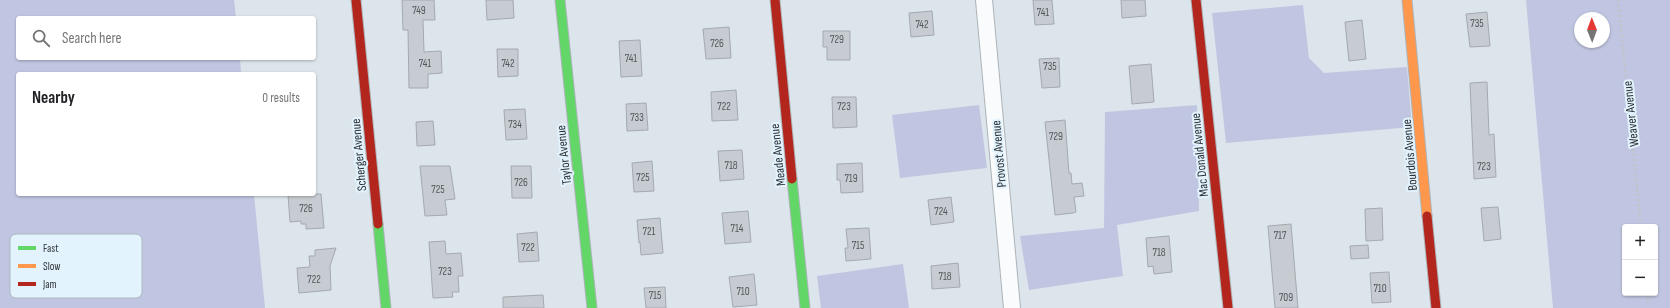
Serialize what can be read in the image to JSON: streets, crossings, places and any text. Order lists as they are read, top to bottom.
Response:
{
  "streets": {
    "street": [
      "Provost Avenue",
      "Scherger Avenue",
      "Taylor Avenue",
      "Meade Avenue",
      "Mac Donald Avenue",
      "Bourdois Avenue"
    ],
    "path": ["Weaver Avenue"]
  },
  "house_numbers": [
    "749",
    "741",
    "735",
    "742",
    "729",
    "726",
    "741",
    "741",
    "742",
    "735",
    "722",
    "723",
    "733",
    "734",
    "729",
    "718",
    "723",
    "725",
    "719",
    "726",
    "725",
    "726",
    "724",
    "714",
    "721",
    "717",
    "715",
    "722",
    "718",
    "723",
    "718",
    "722",
    "710",
    "710",
    "715",
    "709"
  ],
  "legend": ["Fast", "Slow", "Jam"],
  "north": "top",
  "page": {
    "search": "Search here",
    "heading": ["Nearby", "0 results"],
    "map_buttons": ["+", "−"]
  }
}
